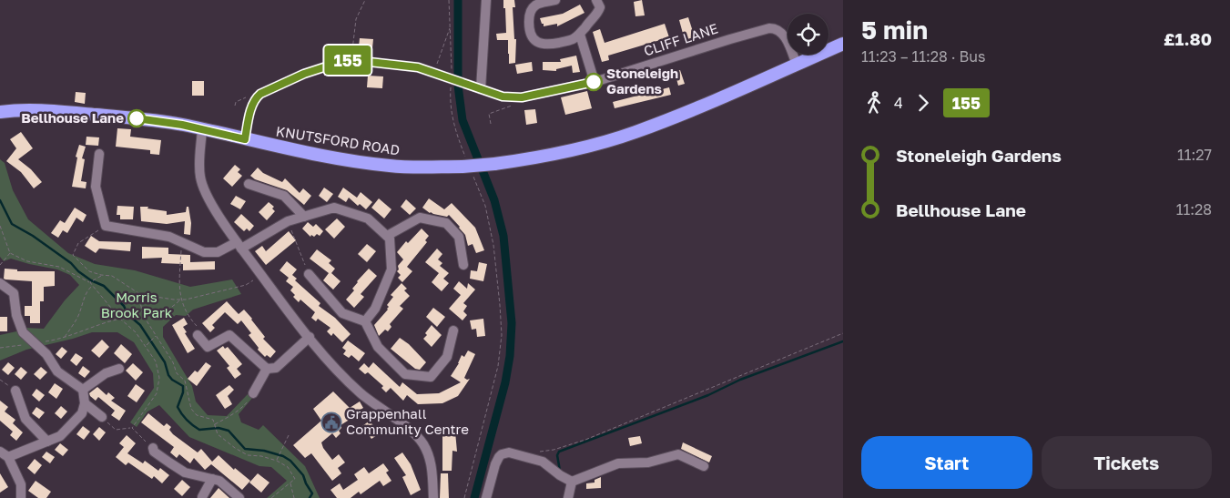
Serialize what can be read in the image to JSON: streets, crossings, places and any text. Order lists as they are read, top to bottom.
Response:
{
  "streets": {
    "highway": ["KNUTSFORD ROAD"],
    "street": ["CLIFF LANE"]
  },
  "crossings": [
    ["CLIFF LANE", "KNUTSFORD ROAD"]
  ],
  "parks": ["Morris Brook Park"],
  "places": {
    "other": ["Stoneleigh Gardens", "Bellhouse Lane"],
    "public building": ["Grappenhall Community Centre"]
  },
  "lines": ["bus line 155"],
  "page": {
    "on_map": "155",
    "heading": ["5 min", "11:23 – 11:28 · Bus", "£1.80"],
    "legs": ["4", "155"],
    "list": [
      {
        "name": "Stoneleigh Gardens",
        "value": "11:27"
      },
      {
        "name": "Bellhouse Lane",
        "value": "11:28"
      }
    ],
    "buttons": ["Start", "Tickets"]
  }
}
